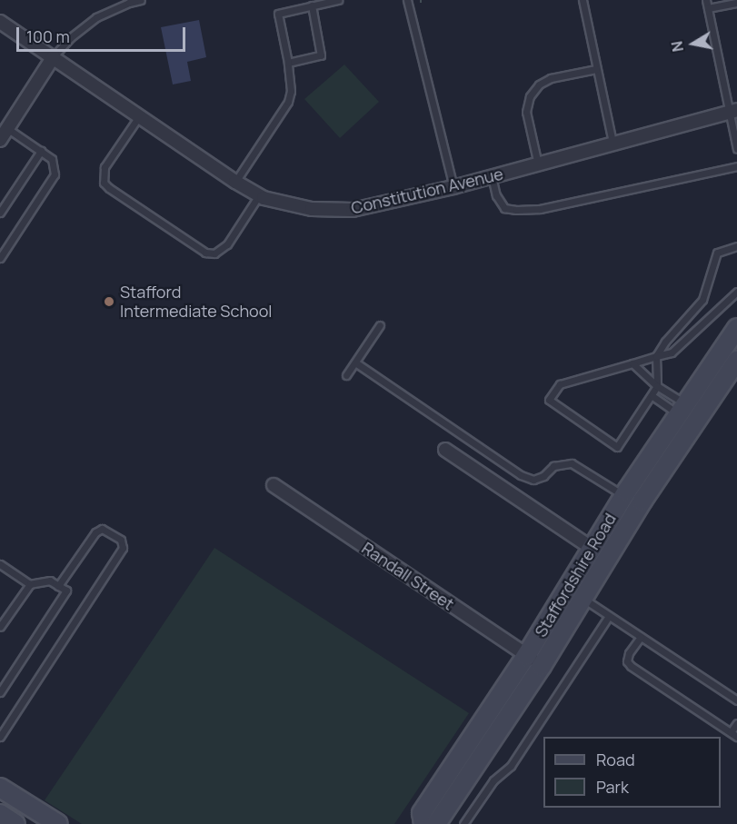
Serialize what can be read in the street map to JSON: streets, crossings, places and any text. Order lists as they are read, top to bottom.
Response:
{
  "streets": {
    "main road": ["Staffordshire Road"],
    "street": ["Constitution Avenue", "Randall Street"]
  },
  "crossings": [
    ["Staffordshire Road", "Randall Street"]
  ],
  "places": ["Stafford Intermediate School"],
  "legend": ["Road", "Park"],
  "scale_bar": "100 m",
  "north": "left"
}
